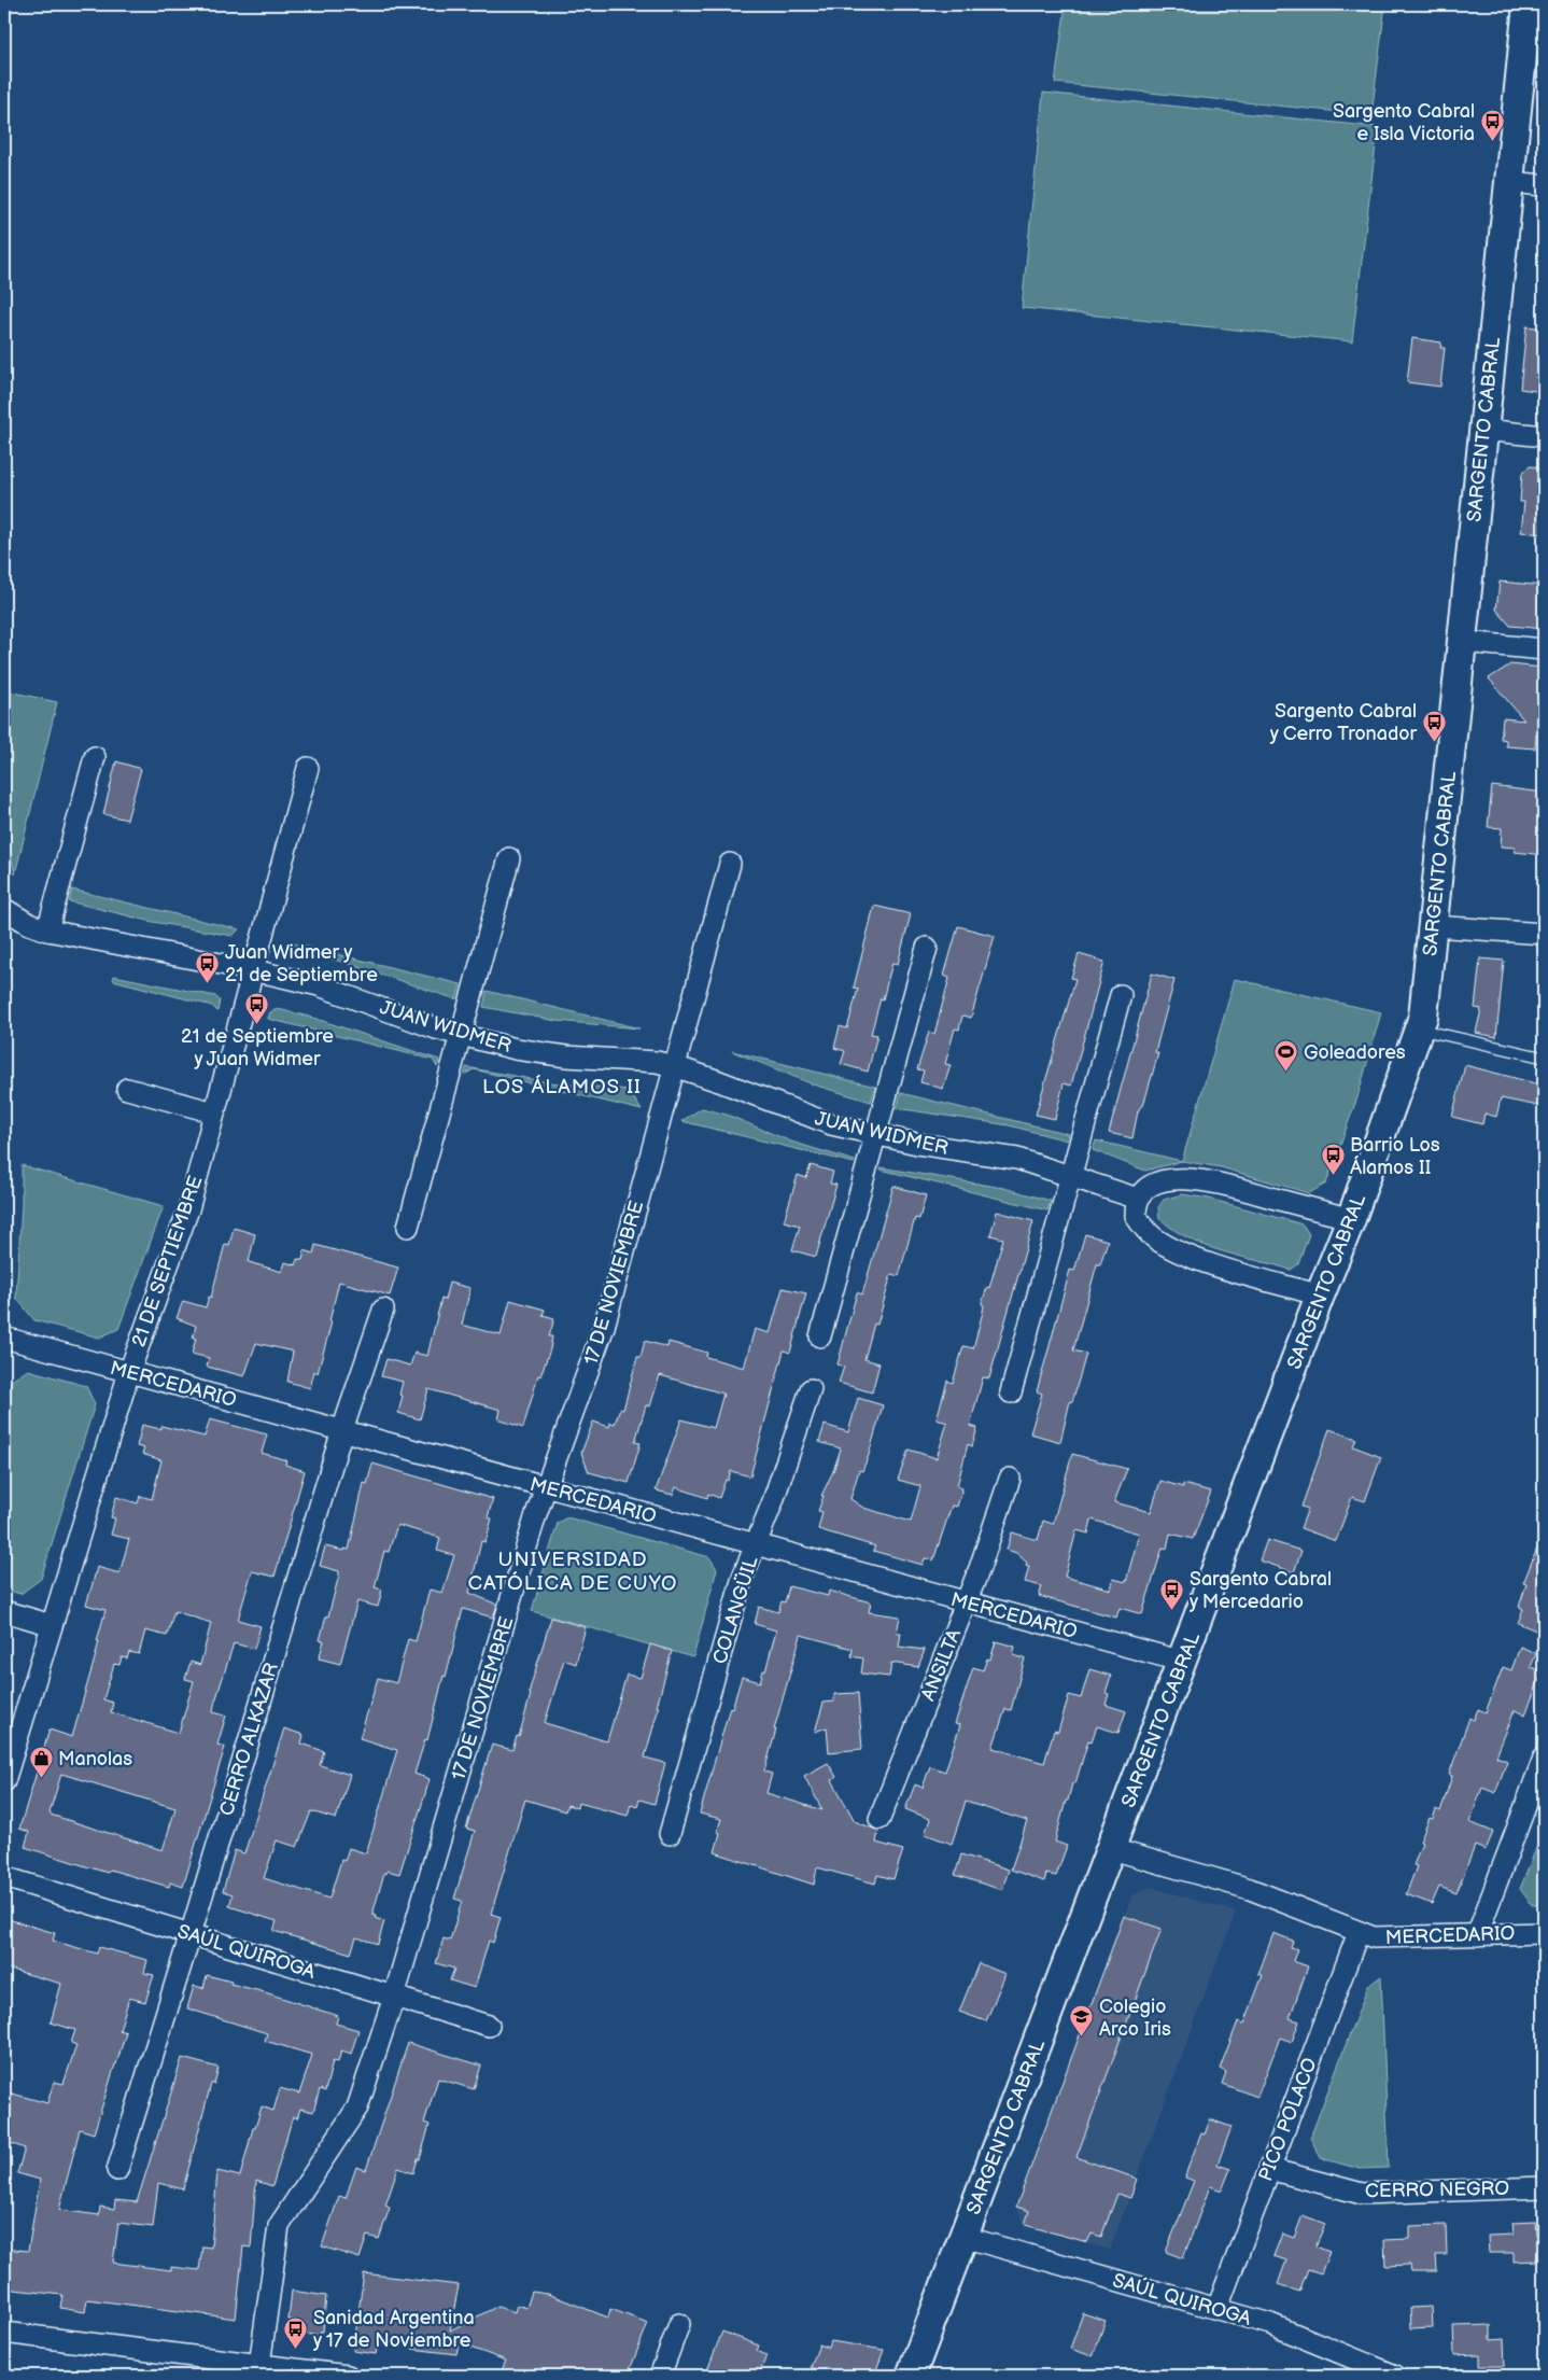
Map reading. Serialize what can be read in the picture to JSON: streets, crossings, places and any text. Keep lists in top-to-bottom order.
{
  "streets": {
    "main road": ["SARGENTO CABRAL"],
    "street": [
      "JUAN WIDMER",
      "21 DE SEPTIEMBRE",
      "17 DE NOVIEMBRE",
      "MERCEDARIO",
      "COLANGÜIL",
      "ANSILTA",
      "CERRO ALKAZAR",
      "SAÚL QUIROGA",
      "PICO POLACO",
      "CERRO NEGRO"
    ]
  },
  "crossings": [
    ["SARGENTO CABRAL", "JUAN WIDMER"],
    ["SARGENTO CABRAL", "MERCEDARIO"],
    ["SARGENTO CABRAL", "SAÚL QUIROGA"],
    ["JUAN WIDMER", "21 DE SEPTIEMBRE"],
    ["JUAN WIDMER", "17 DE NOVIEMBRE"],
    ["21 DE SEPTIEMBRE", "MERCEDARIO"],
    ["17 DE NOVIEMBRE", "MERCEDARIO"],
    ["17 DE NOVIEMBRE", "SAÚL QUIROGA"],
    ["MERCEDARIO", "COLANGÜIL"],
    ["MERCEDARIO", "ANSILTA"],
    ["MERCEDARIO", "CERRO ALKAZAR"],
    ["MERCEDARIO", "PICO POLACO"],
    ["CERRO ALKAZAR", "SAÚL QUIROGA"],
    ["SAÚL QUIROGA", "PICO POLACO"],
    ["PICO POLACO", "CERRO NEGRO"]
  ],
  "districts": ["LOS ÁLAMOS II", "UNIVERSIDAD CATÓLICA DE CUYO"],
  "places": {
    "bus stop": [
      "Sargento Cabral e Isla Victoria",
      "Sargento Cabral y Cerro Tronador",
      "Juan Widmer y 21 de Septiembre",
      "21 de Septiembre y Juan Widmer",
      "Barrio Los Álamos II",
      "Sargento Cabral y Mercedario",
      "Sanidad Argentina y 17 de Noviembre"
    ],
    "sports": ["Goleadores"],
    "shop": ["Manolas"],
    "school or university": ["Colegio Arco Iris"]
  }
}
